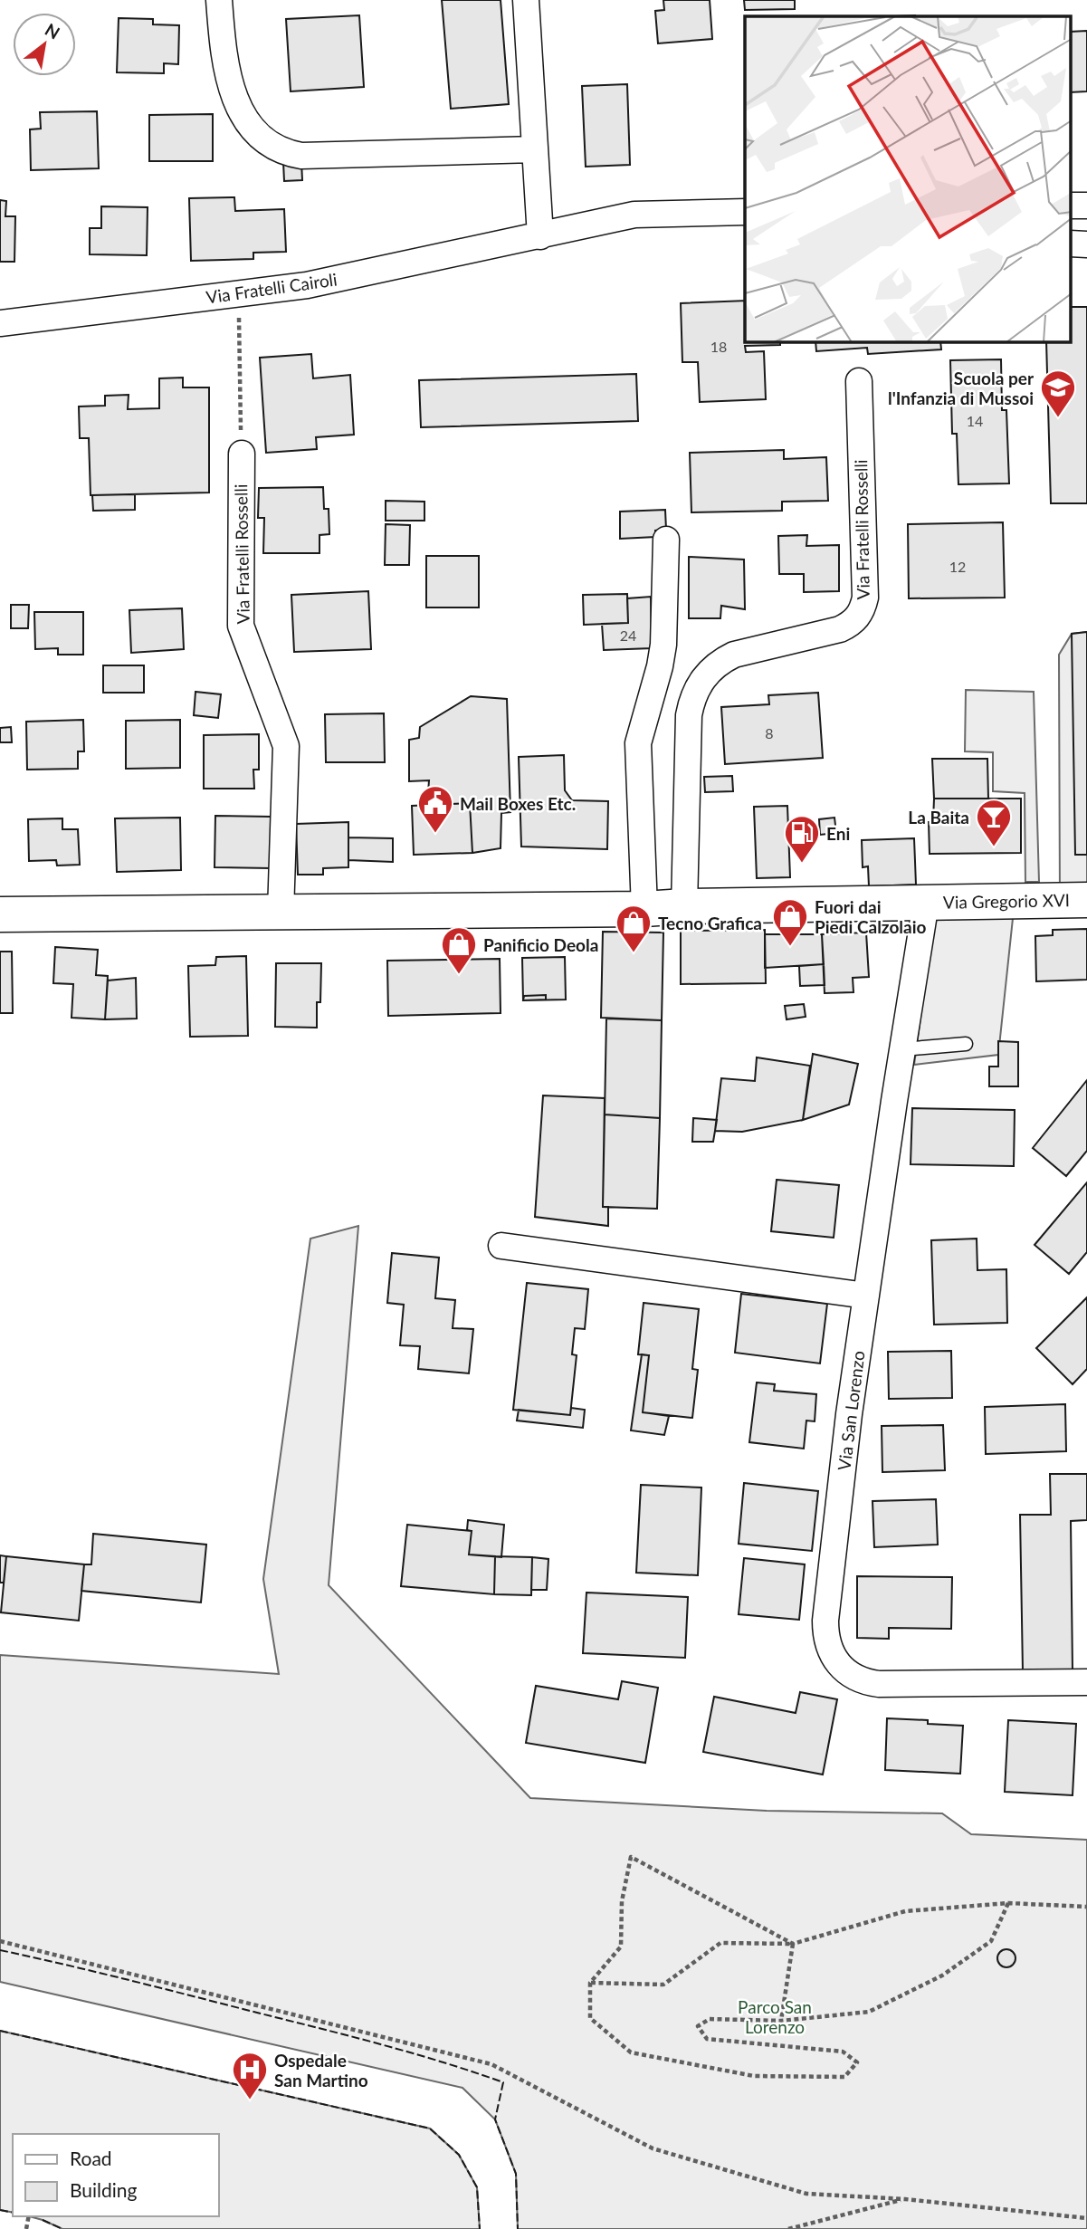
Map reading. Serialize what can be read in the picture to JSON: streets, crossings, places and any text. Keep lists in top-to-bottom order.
{
  "streets": {
    "main road": ["Via Gregorio XVI"],
    "street": ["Via Fratelli Cairoli", "Via Fratelli Rosselli", "Via San Lorenzo"]
  },
  "crossings": [
    ["Via Gregorio XVI", "Via San Lorenzo"]
  ],
  "parks": ["Parco San Lorenzo"],
  "places": {
    "school or university": ["Scuola per l'Infanzia di Mussoi"],
    "public building": ["Mail Boxes Etc."],
    "bar": ["La Baita"],
    "fuel station": ["Eni"],
    "shop": ["Fuori dai Piedi Calzolaio", "Tecno Grafica", "Panificio Deola"],
    "hospital": ["Ospedale San Martino"]
  },
  "house_numbers": [
    "18",
    "14",
    "12",
    "24",
    "8"
  ],
  "legend": ["Road", "Building"],
  "north": "top right"
}
